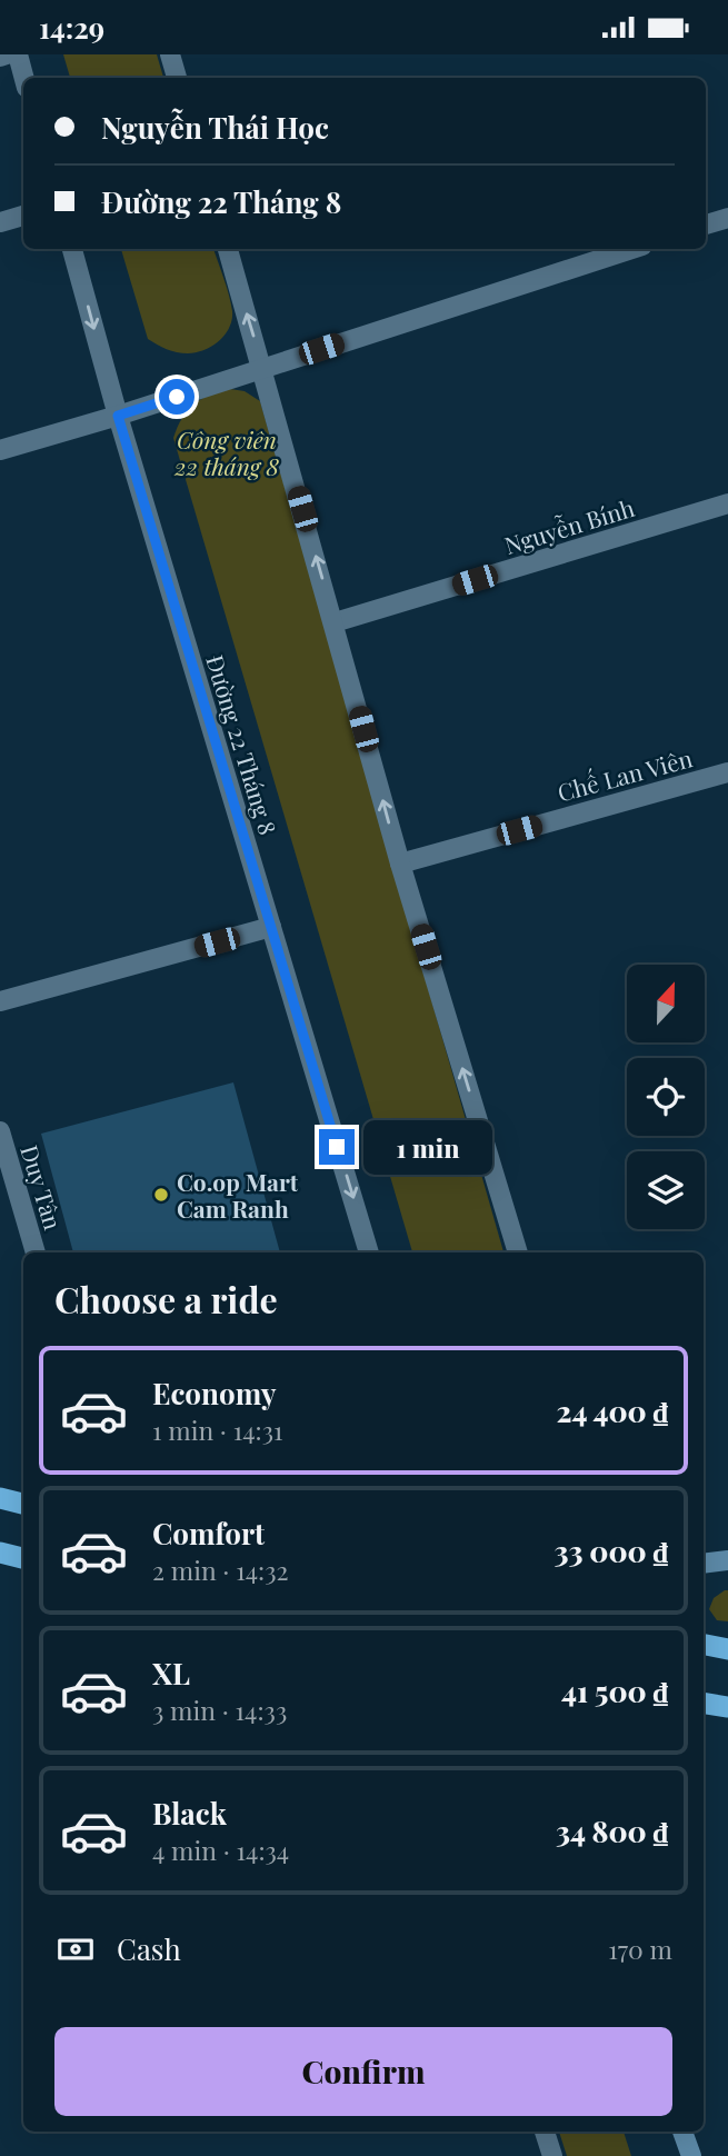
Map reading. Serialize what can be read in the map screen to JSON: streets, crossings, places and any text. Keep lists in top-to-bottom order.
{
  "streets": {
    "street": [
      "Nguyễn Bính",
      "Đường 22 Tháng 8",
      "Chế Lan Viên",
      "Duy Tân"
    ]
  },
  "parks": ["Công viên 22 tháng 8"],
  "places": ["Co.op Mart Cam Ranh"],
  "north": "top",
  "page": {
    "status": "14:29",
    "banner": ["Nguyễn Thái Học", "Đường 22 Tháng 8"],
    "bubble": "1 min",
    "heading": "Choose a ride",
    "list": [
      {
        "name": "Economy",
        "note": "1 min · 14:31",
        "value": "24 400 ₫"
      },
      {
        "name": "Comfort",
        "note": "2 min · 14:32",
        "value": "33 000 ₫"
      },
      {
        "name": "XL",
        "note": "3 min · 14:33",
        "value": "41 500 ₫"
      },
      {
        "name": "Black",
        "note": "4 min · 14:34",
        "value": "34 800 ₫"
      }
    ],
    "pay": ["Cash", "170 m"],
    "buttons": "Confirm"
  }
}
